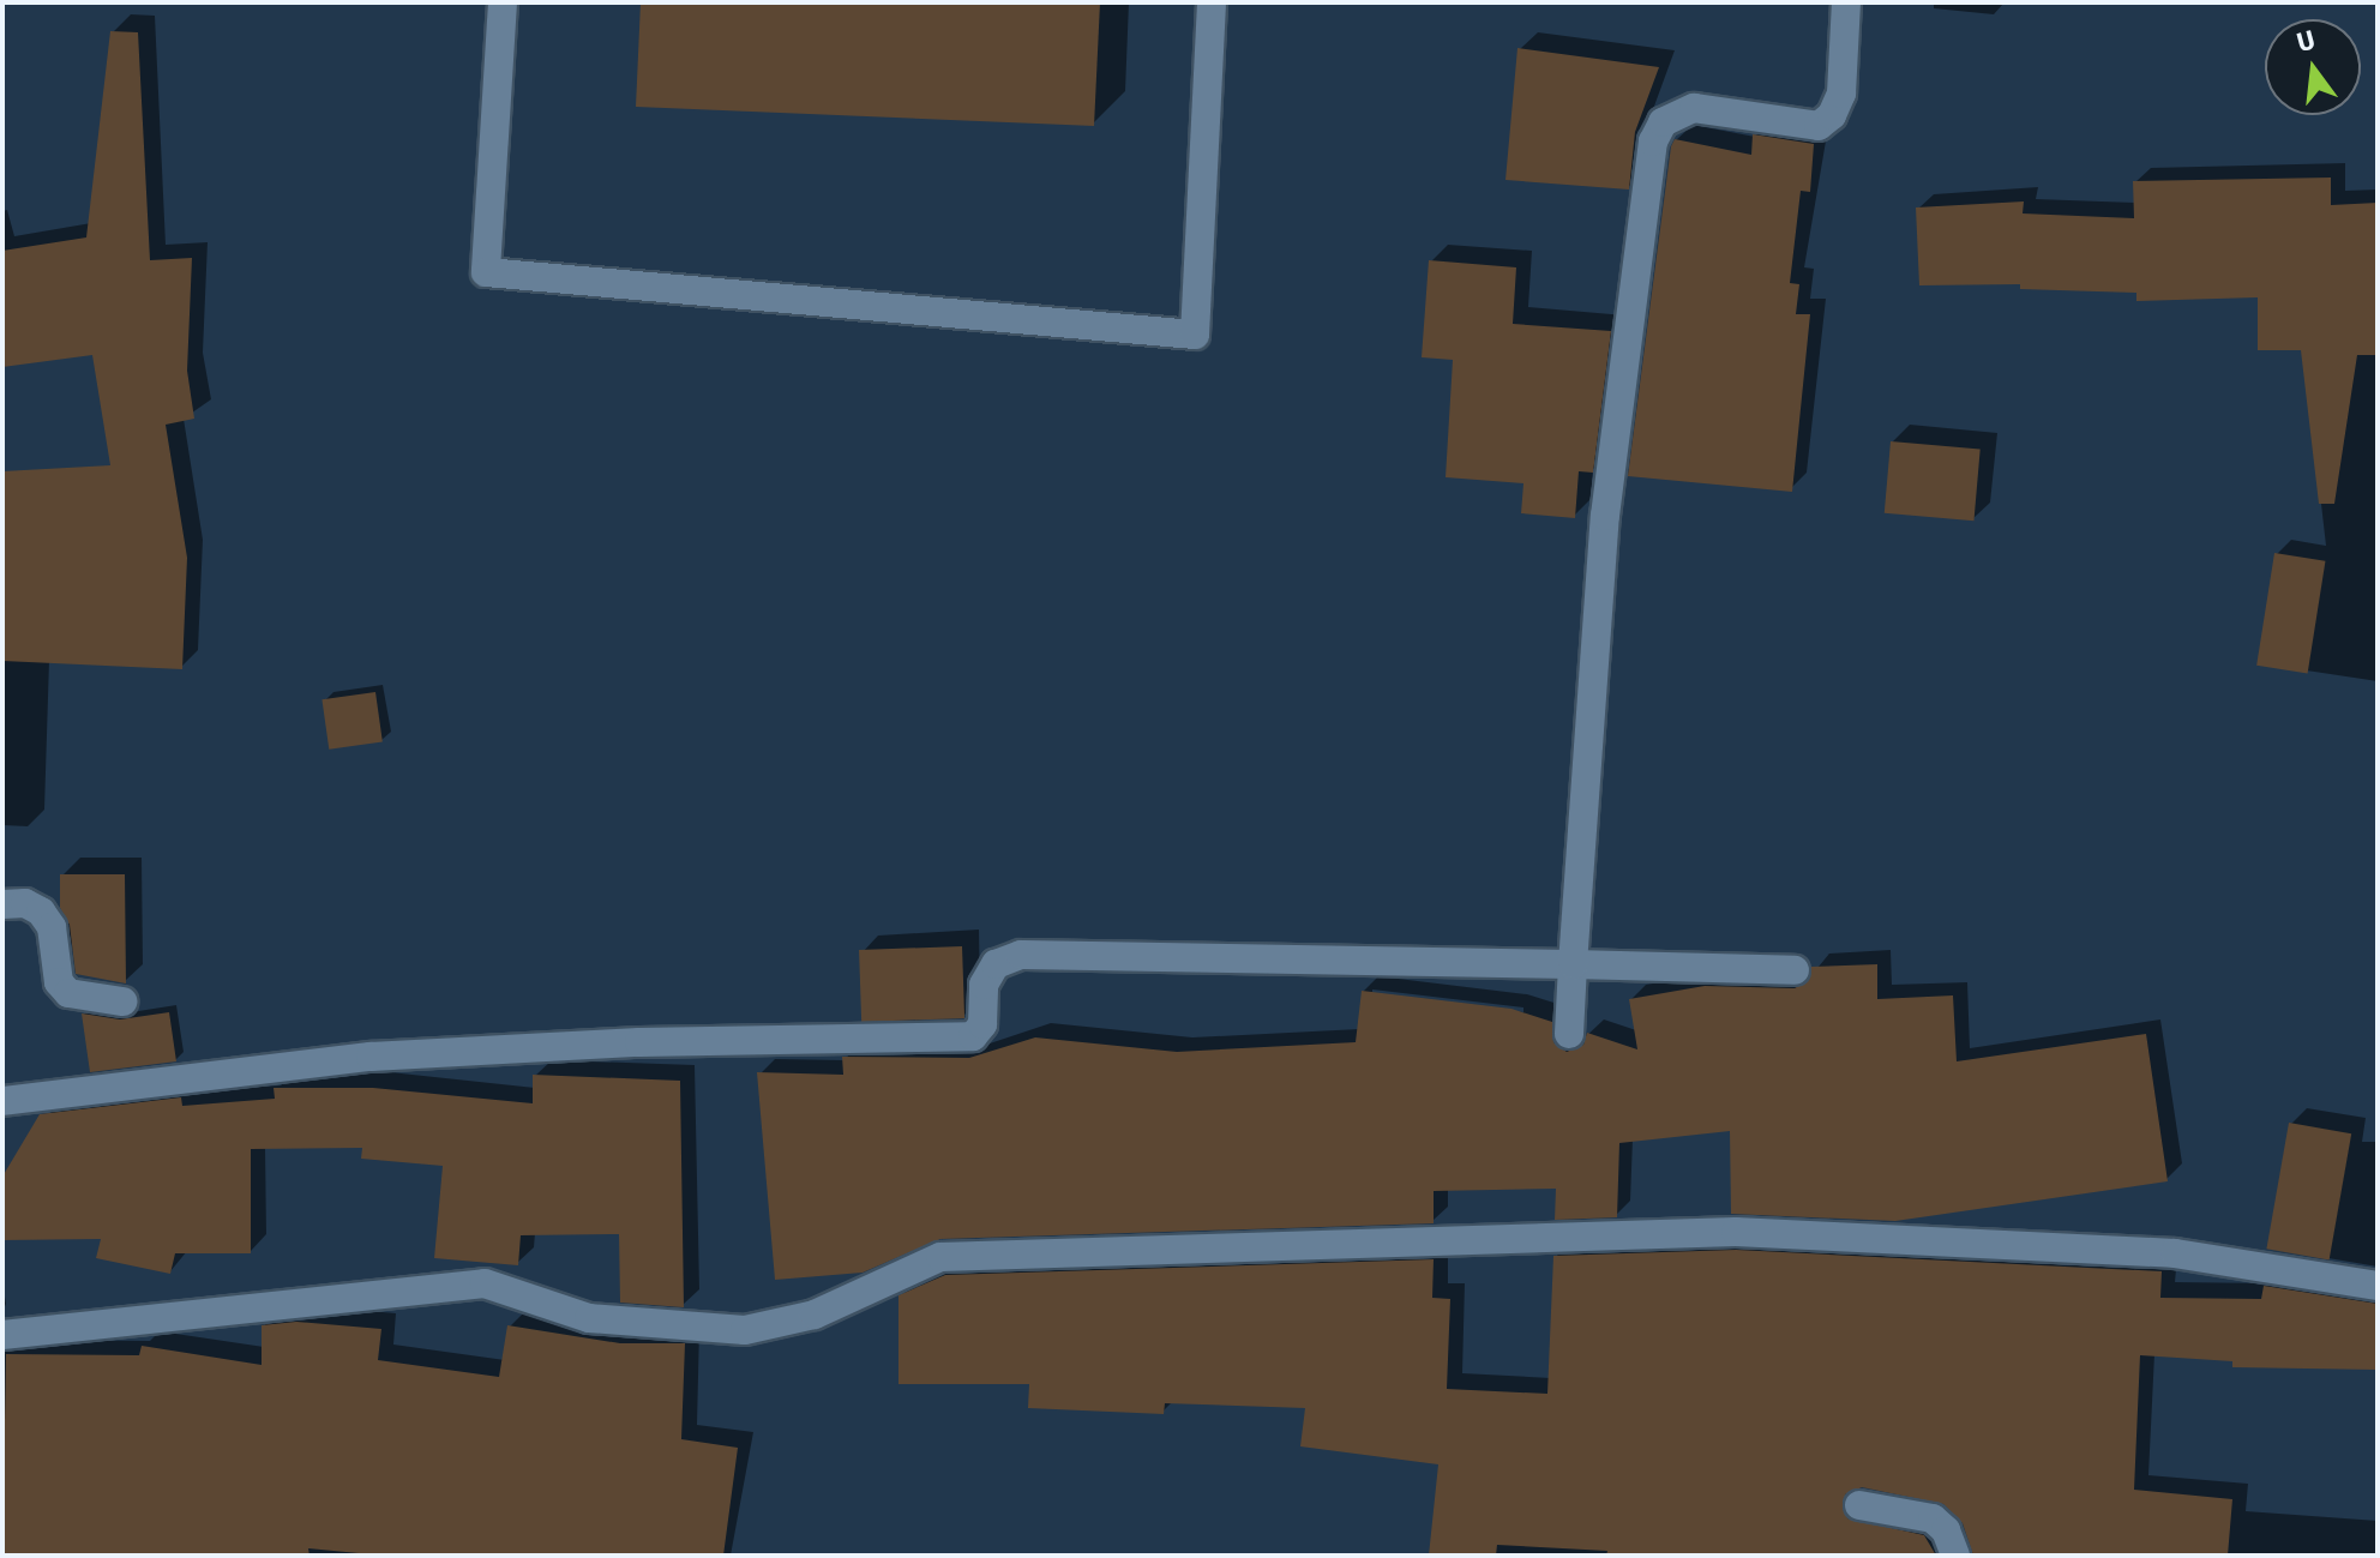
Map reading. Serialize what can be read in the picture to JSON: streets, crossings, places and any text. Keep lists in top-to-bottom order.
{
  "north": "top"
}
